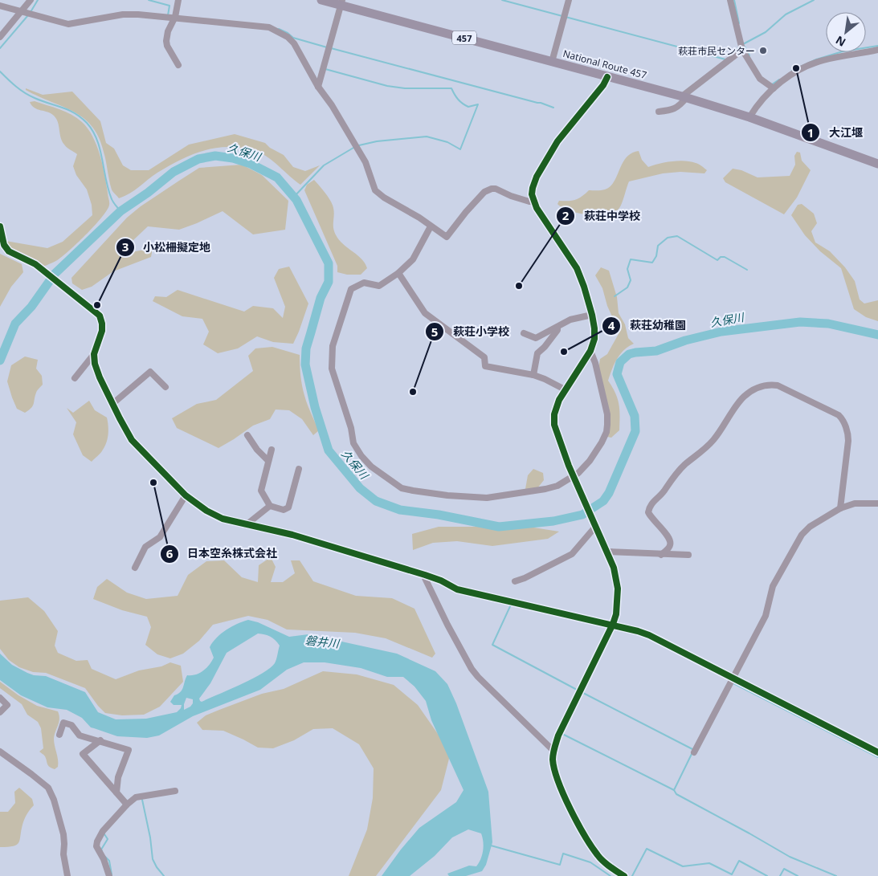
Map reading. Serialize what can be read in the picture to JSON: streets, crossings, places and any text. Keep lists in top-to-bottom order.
{
  "streets": {
    "highway": ["457", "National Route 457"]
  },
  "water": ["久保川", "磐井川"],
  "places": [
    "萩荘市民センター",
    "大江堰",
    "萩荘中学校",
    "小松柵擬定地",
    "萩荘幼稚園",
    "萩荘小学校",
    "日本空糸株式会社"
  ],
  "north": "bottom left"
}
